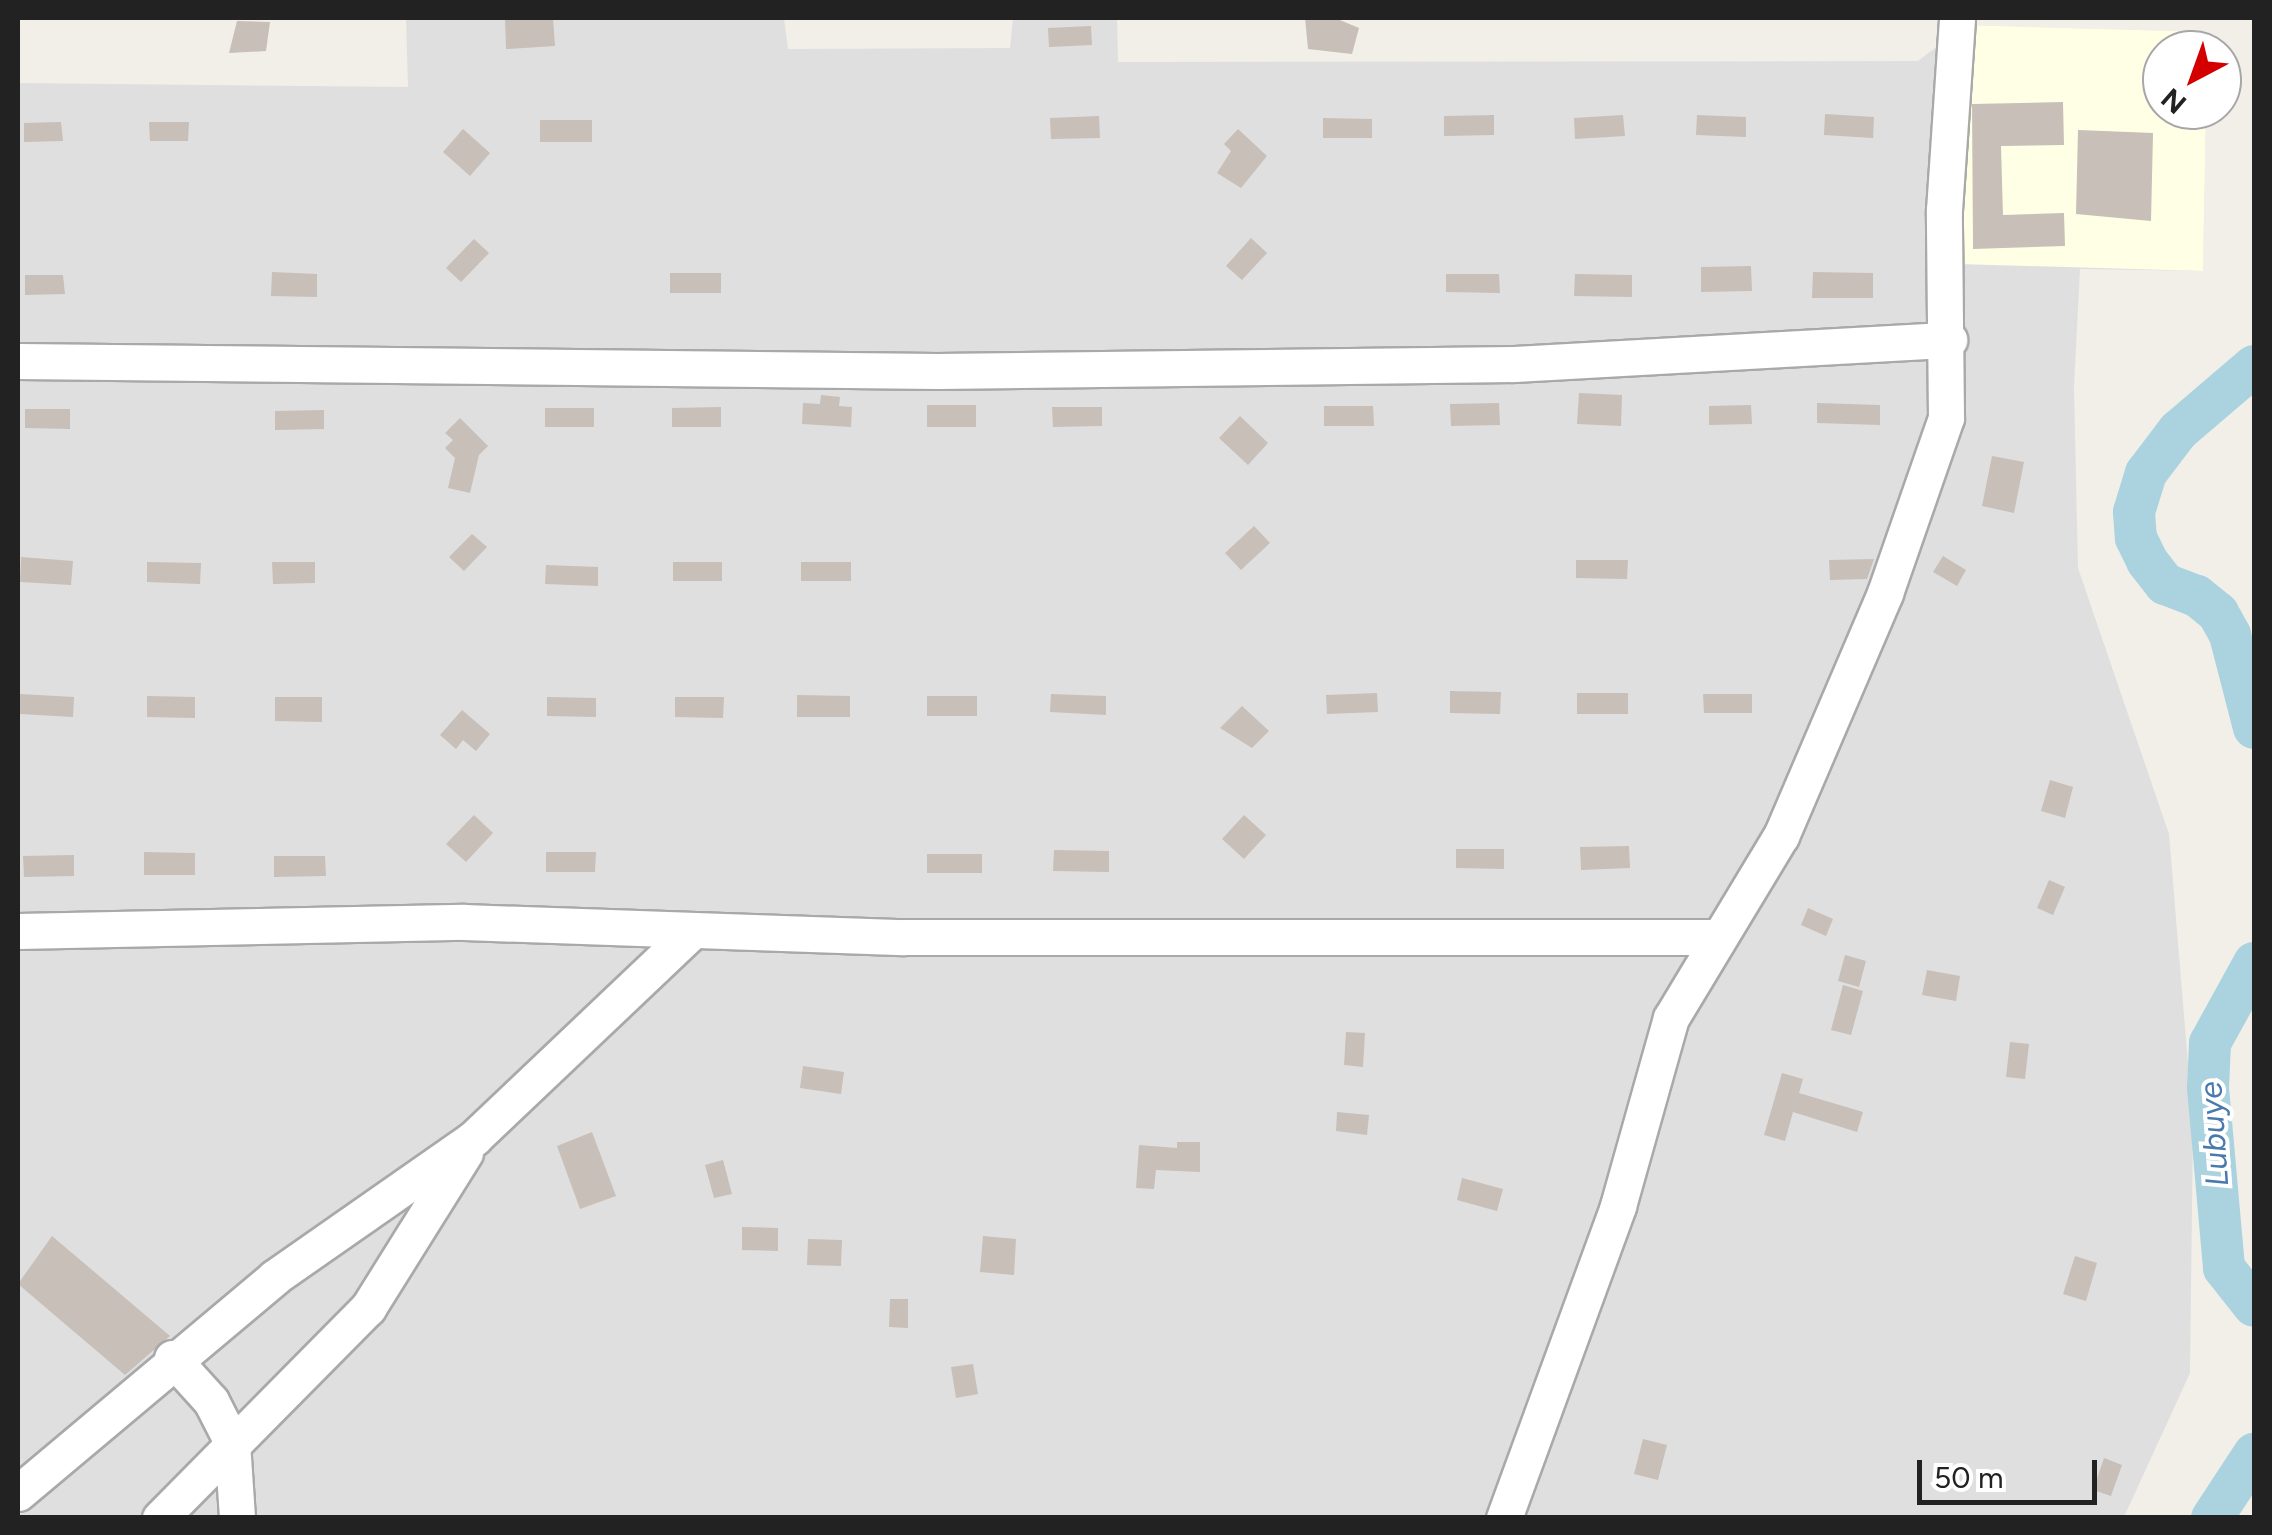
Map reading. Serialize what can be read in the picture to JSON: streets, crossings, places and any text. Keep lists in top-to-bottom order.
{
  "water": ["Lubuye"],
  "scale_bar": "50 m",
  "north": "bottom left"
}
